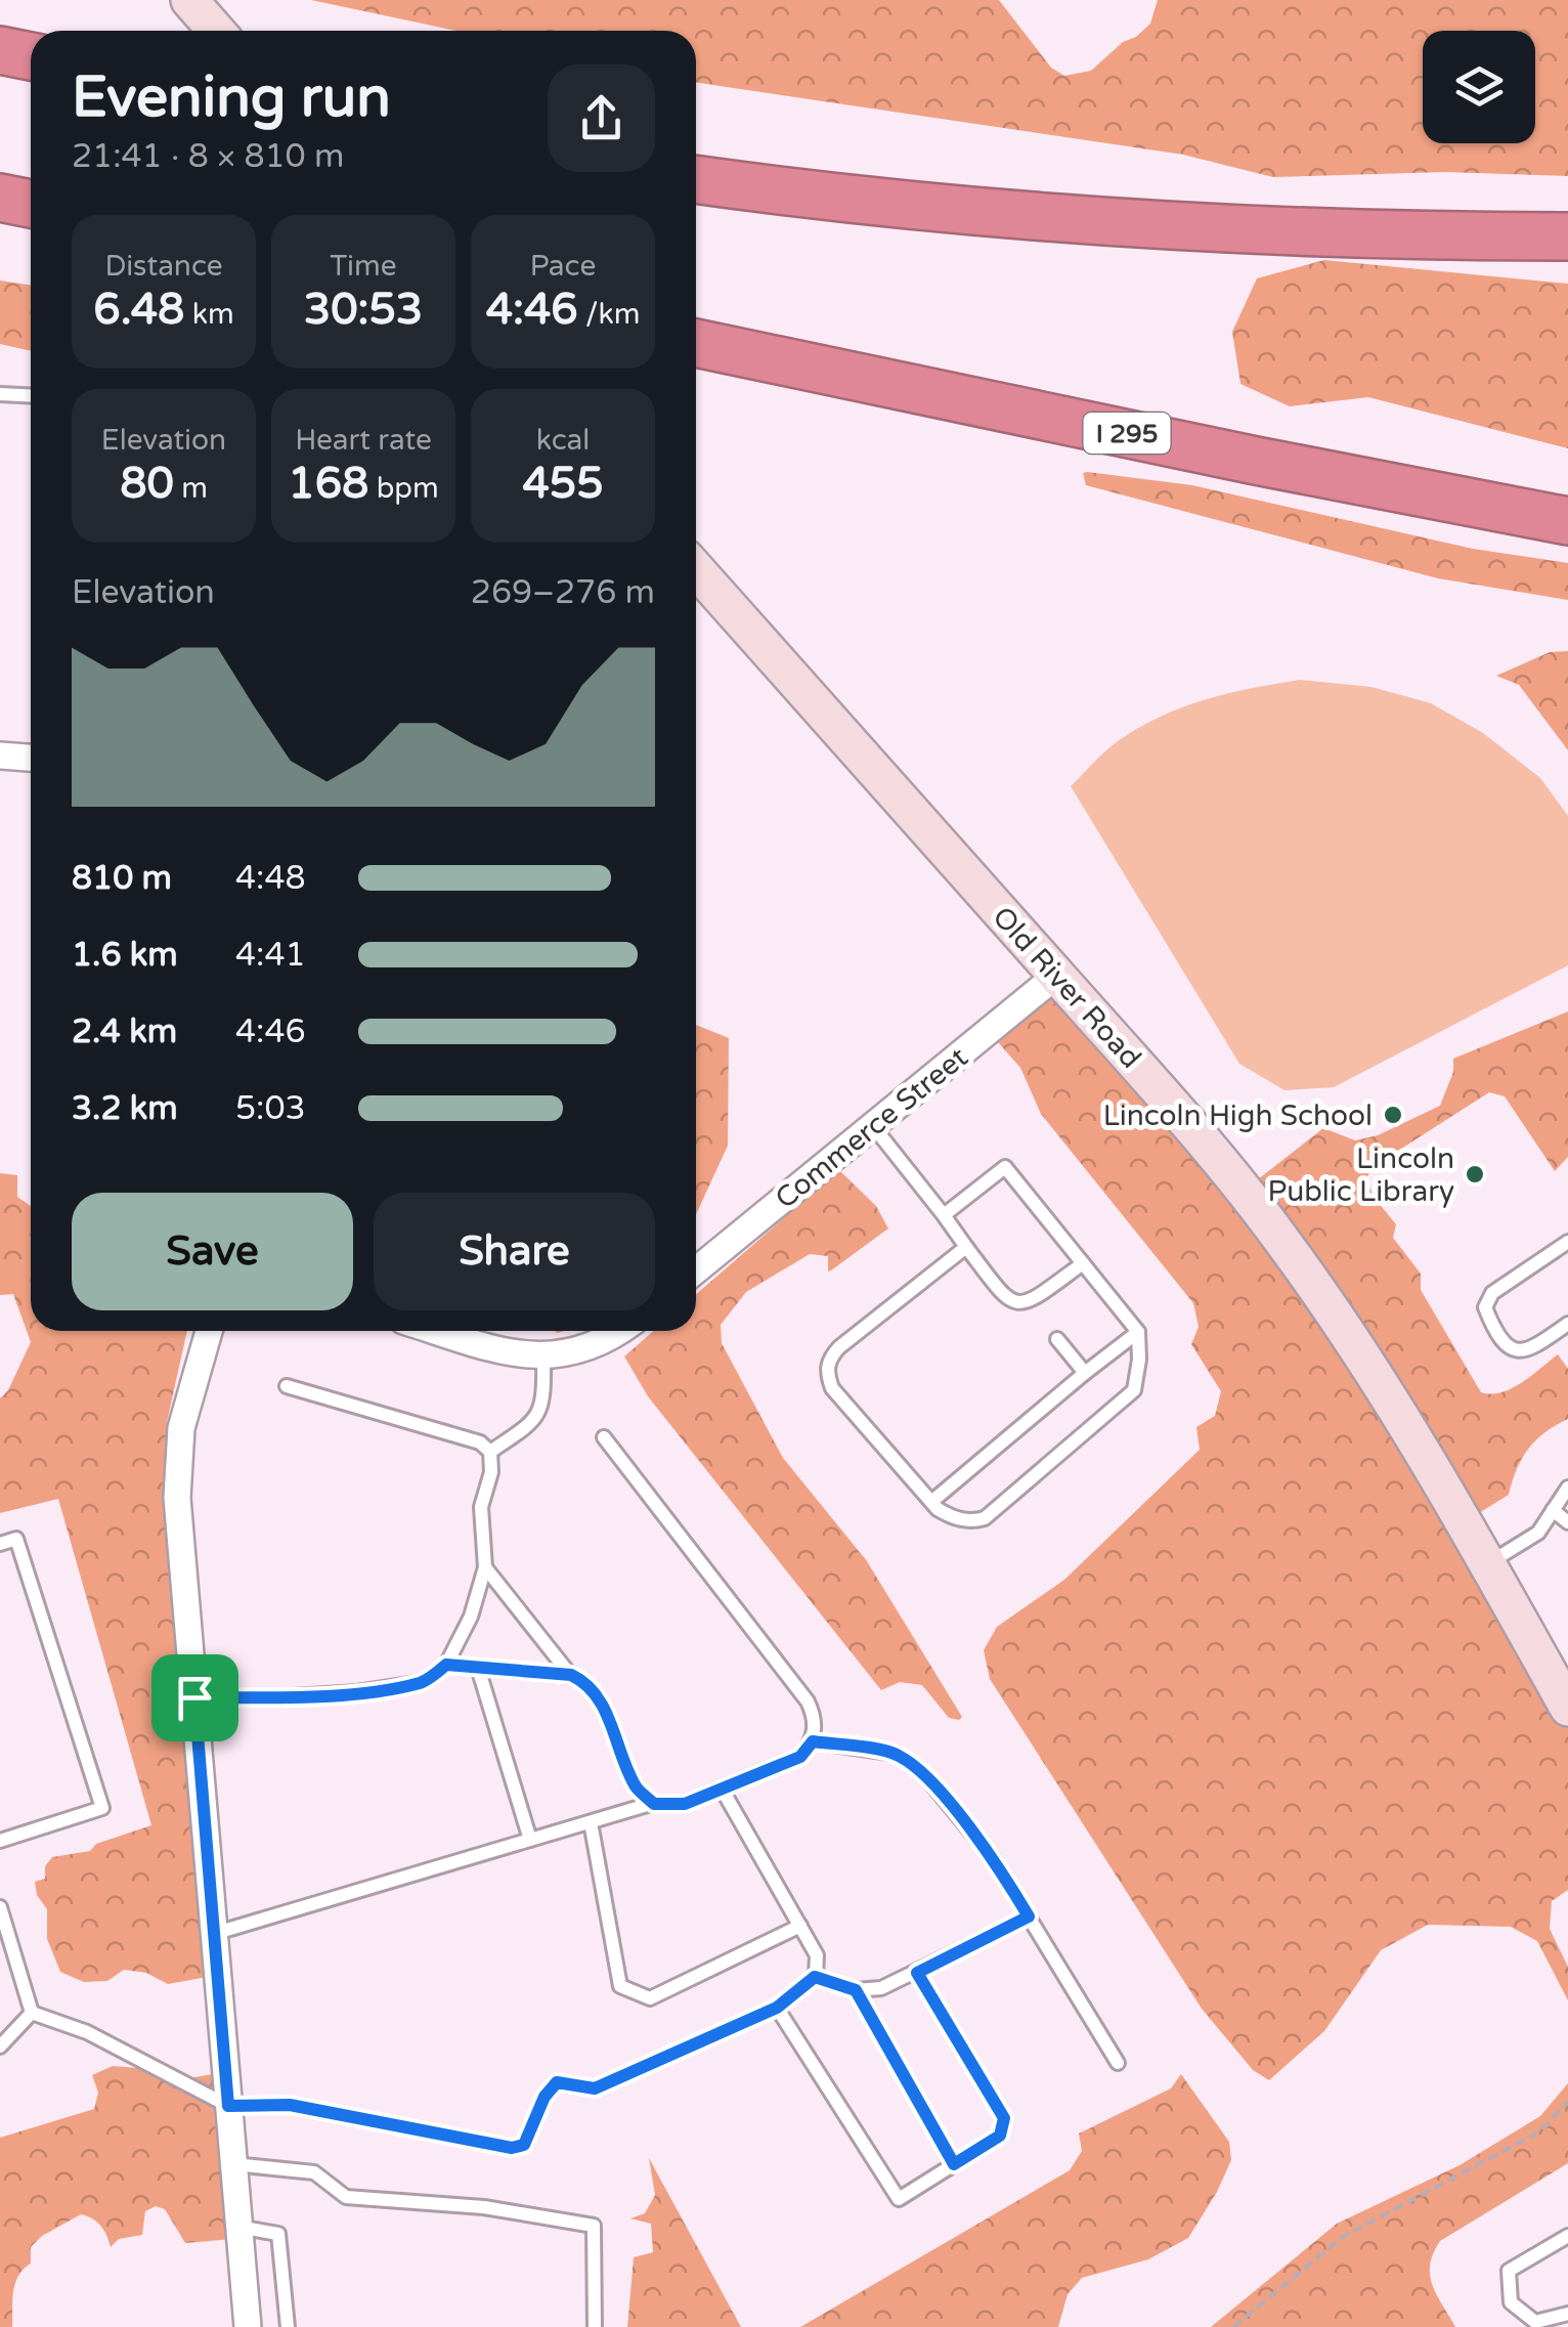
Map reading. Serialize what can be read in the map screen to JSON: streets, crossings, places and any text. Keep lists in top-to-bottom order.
{
  "streets": {
    "highway": ["I 295"],
    "main road": ["Old River Road"],
    "street": ["Commerce Street"]
  },
  "crossings": [
    ["Old River Road", "Commerce Street"]
  ],
  "places": ["Lincoln High School", "Lincoln Public Library"],
  "page": {
    "heading": ["Evening run", "21:41 · 8 × 810 m"],
    "stats": [
      ["Distance", "6.48 km"],
      ["Time", "30:53"],
      ["Pace", "4:46 /km"],
      ["Elevation", "80 m"],
      ["Heart rate", "168 bpm"],
      ["kcal", "455"]
    ],
    "chart": ["Elevation", "269–276 m"],
    "list": [
      {
        "name": "810 m",
        "note": "4:48"
      },
      {
        "name": "1.6 km",
        "note": "4:41"
      },
      {
        "name": "2.4 km",
        "note": "4:46"
      },
      {
        "name": "3.2 km",
        "note": "5:03"
      }
    ],
    "buttons": ["Save", "Share"]
  }
}
